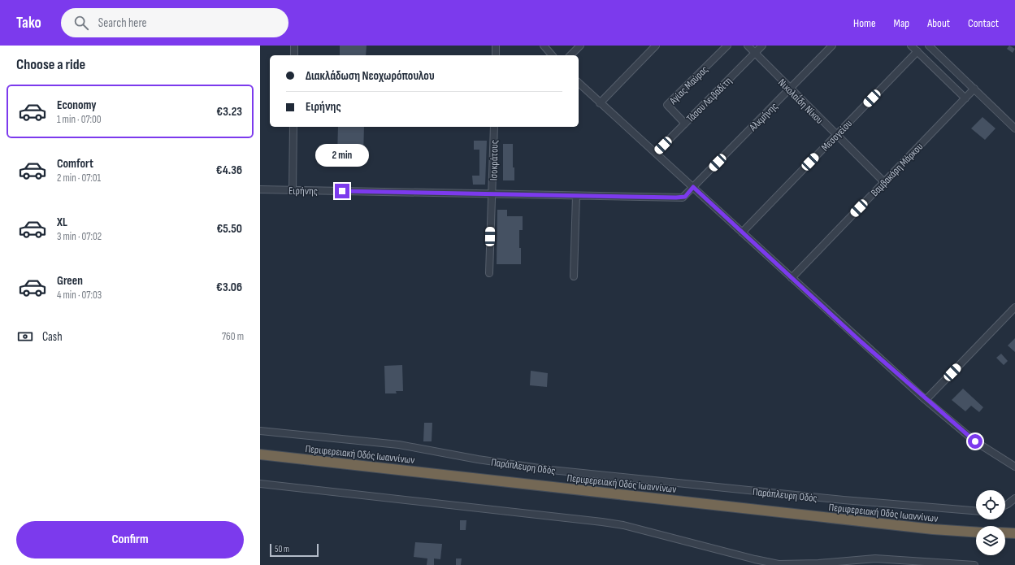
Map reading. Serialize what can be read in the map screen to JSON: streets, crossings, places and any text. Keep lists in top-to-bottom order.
{
  "streets": {
    "highway": ["Περιφερειακή Οδός Ιωαννίνων"],
    "street": [
      "Αγίας Μαύρας",
      "Τάσου Λειβαδίτη",
      "Νικολαΐδη Νίκου",
      "Αλκμήνης",
      "Μεσογείου",
      "Ισοκράτους",
      "Βαμβακάρη Μάρκου",
      "Ειρήνης",
      "Παράπλευρη Οδός"
    ]
  },
  "crossings": [
    ["Αγίας Μαύρας", "Τάσου Λειβαδίτη"],
    ["Τάσου Λειβαδίτη", "Νικολαΐδη Νίκου"],
    ["Νικολαΐδη Νίκου", "Αλκμήνης"],
    ["Νικολαΐδη Νίκου", "Μεσογείου"],
    ["Νικολαΐδη Νίκου", "Βαμβακάρη Μάρκου"],
    ["Αλκμήνης", "Ειρήνης"],
    ["Ισοκράτους", "Ειρήνης"]
  ],
  "scale_bar": "50 m",
  "page": {
    "header": "Tako",
    "search": "Search here",
    "nav": [
      "Home",
      "Map",
      "About",
      "Contact"
    ],
    "heading": "Choose a ride",
    "banner": ["Διακλάδωση Νεοχωρόπουλου", "Ειρήνης"],
    "list": [
      {
        "name": "Economy",
        "note": "1 min · 07:00",
        "value": "€3.23"
      },
      {
        "name": "Comfort",
        "note": "2 min · 07:01",
        "value": "€4.36"
      },
      {
        "name": "XL",
        "note": "3 min · 07:02",
        "value": "€5.50"
      },
      {
        "name": "Green",
        "note": "4 min · 07:03",
        "value": "€3.06"
      }
    ],
    "bubble": "2 min",
    "pay": ["Cash", "760 m"],
    "buttons": "Confirm",
    "scale": "50 m"
  }
}
